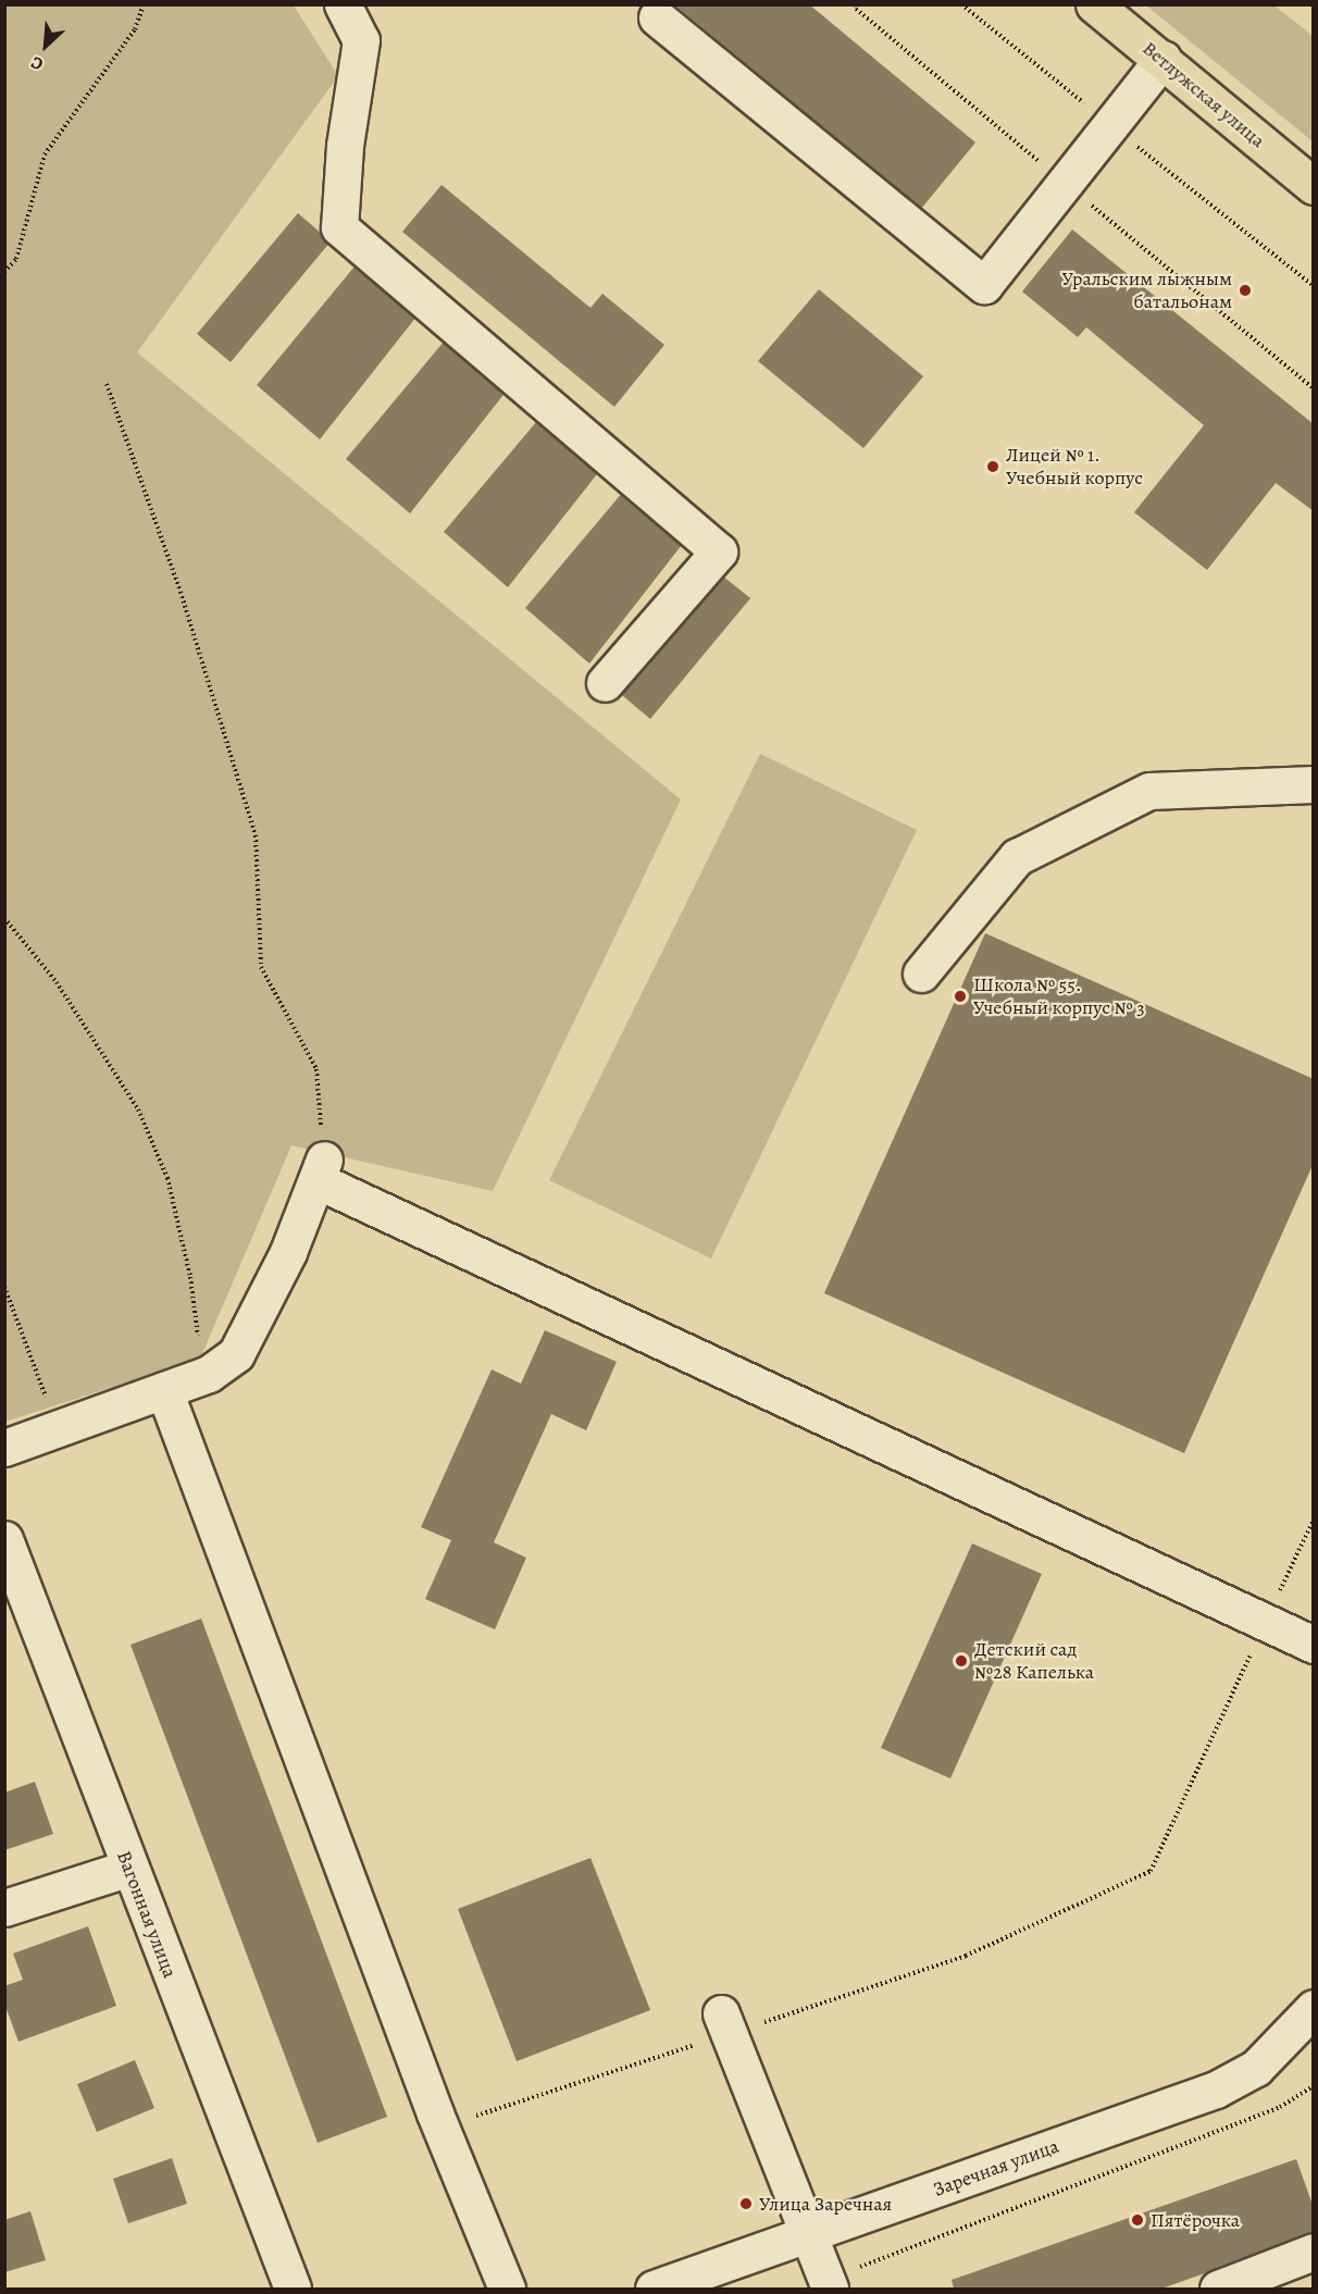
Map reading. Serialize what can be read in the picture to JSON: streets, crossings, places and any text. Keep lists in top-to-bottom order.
{
  "streets": {
    "main road": ["Ветлужская улица"],
    "street": ["Вагонная улица", "Заречная улица"]
  },
  "places": [
    "Уральским лыжным батальонам",
    "Лицей № 1. Учебный корпус",
    "Школа № 55. Учебный корпус № 3",
    "Детский сад №28 Капелька",
    "Улица Заречная",
    "Пятёрочка"
  ],
  "north": "bottom left"
}
